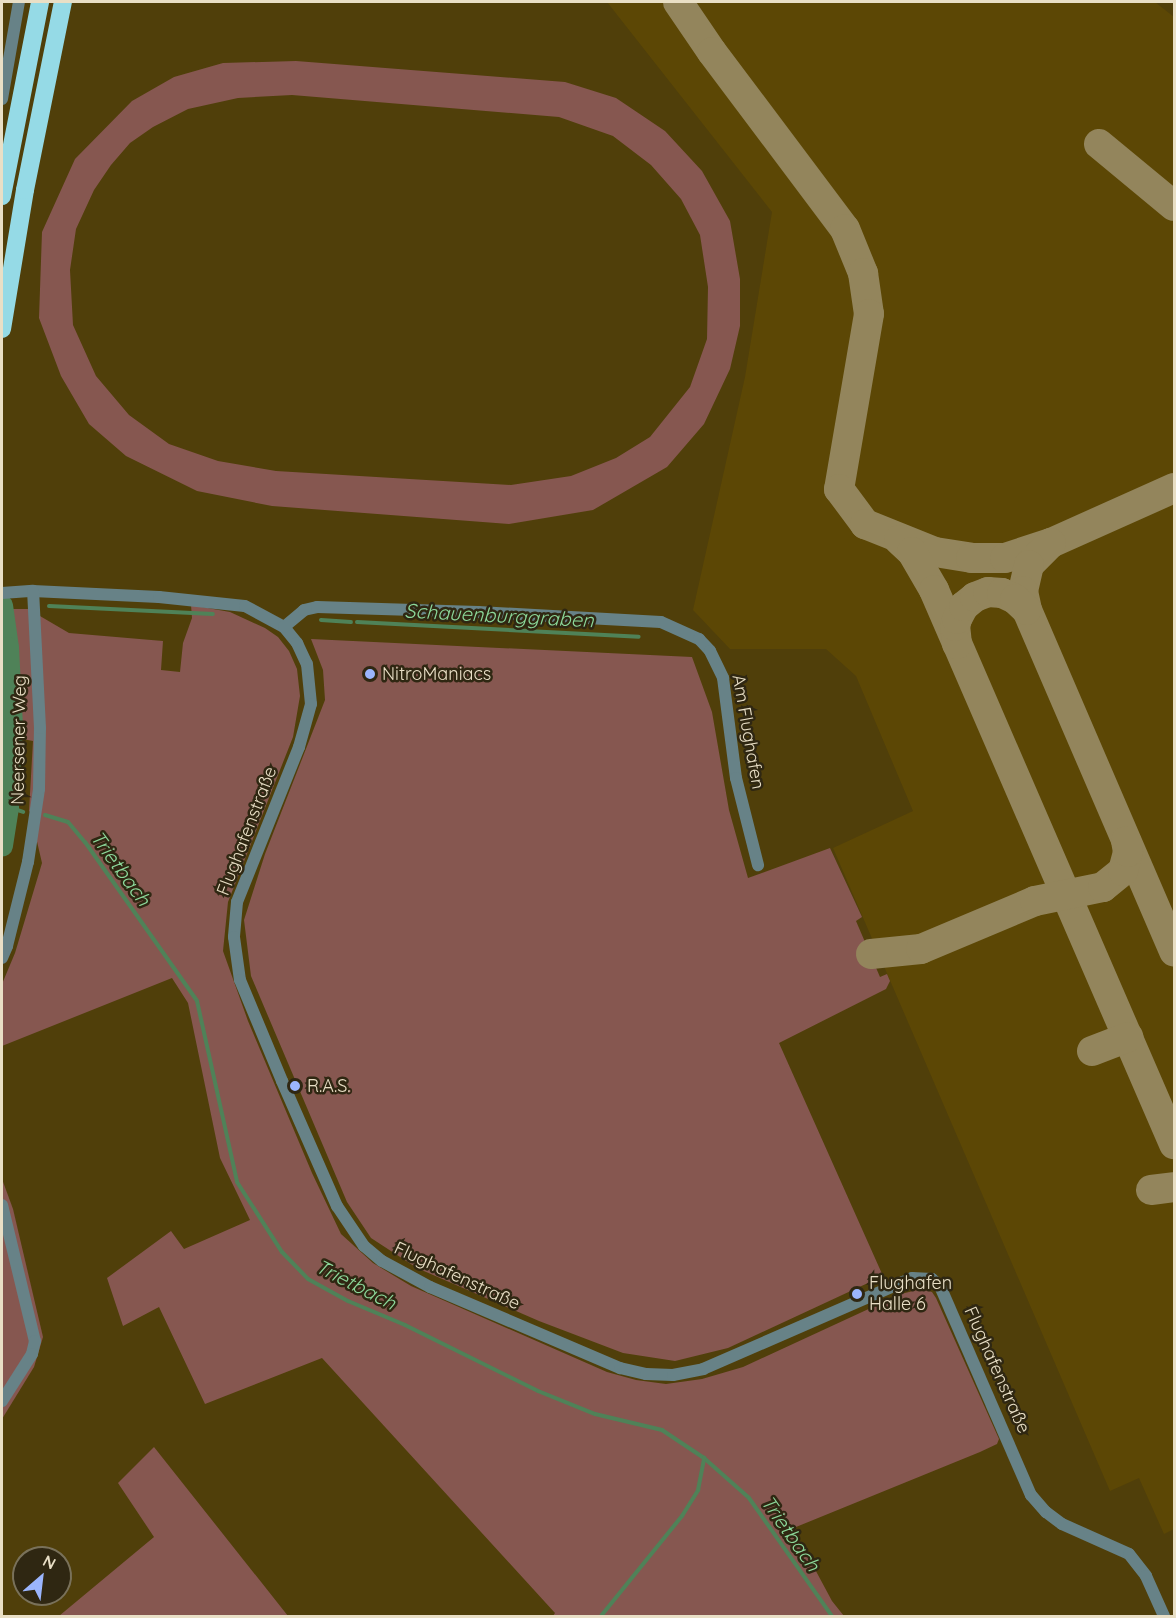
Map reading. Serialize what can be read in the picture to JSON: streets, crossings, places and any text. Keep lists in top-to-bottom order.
{
  "streets": {
    "street": ["Am Flughafen", "Neersener Weg", "Flughafenstraße"]
  },
  "crossings": [
    ["Am Flughafen", "Flughafenstraße"],
    ["Neersener Weg", "Flughafenstraße"]
  ],
  "water": ["Schauenburggraben", "Trietbach"],
  "places": ["NitroManiacs", "R.A.S.", "Flughafen Halle 6"],
  "north": "top right"
}
